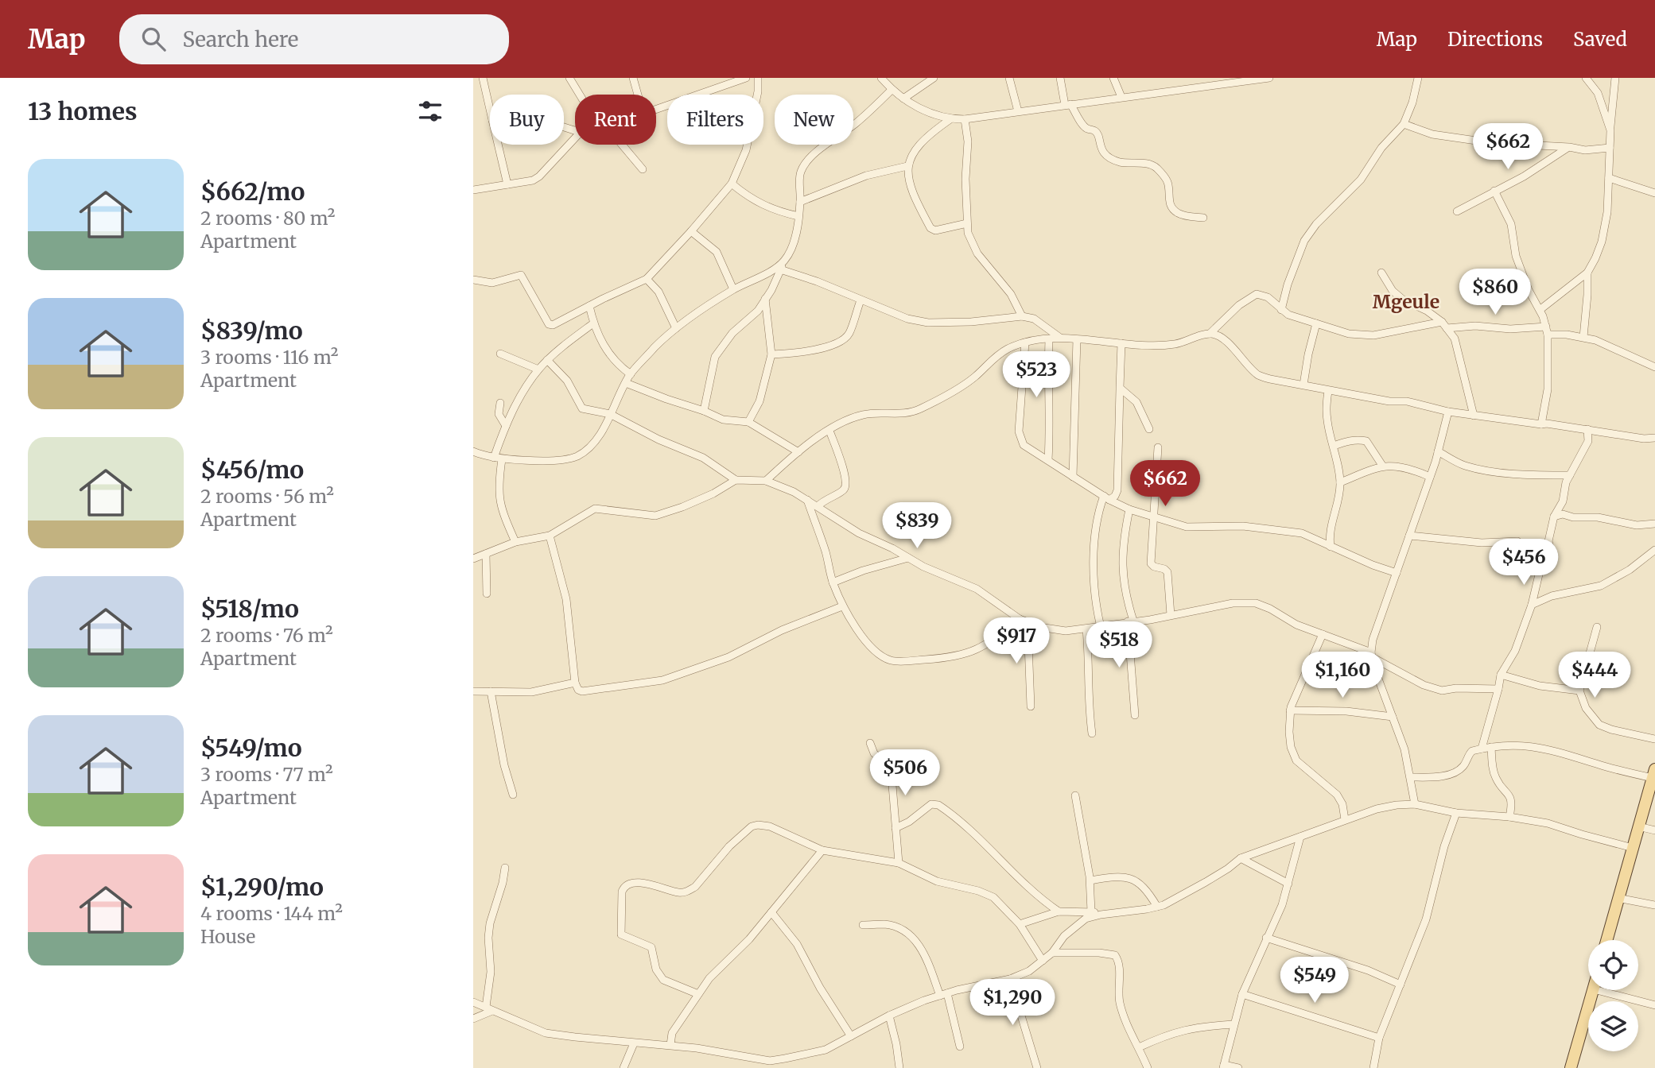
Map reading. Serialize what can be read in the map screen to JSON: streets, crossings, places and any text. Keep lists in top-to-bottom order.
{
  "districts": ["Mgeule"],
  "page": {
    "header": "Map",
    "search": "Search here",
    "nav": ["Map", "Directions", "Saved"],
    "heading": "13 homes",
    "chip": [
      "Buy",
      "Rent",
      "Filters",
      "New"
    ],
    "price": [
      "$662",
      "$860",
      "$523",
      "$662",
      "$839",
      "$456",
      "$917",
      "$518",
      "$1,160",
      "$444",
      "$506",
      "$549",
      "$1,290"
    ],
    "list": [
      {
        "name": "$662/mo",
        "note": "2 rooms · 80 m² · Apartment"
      },
      {
        "name": "$839/mo",
        "note": "3 rooms · 116 m² · Apartment"
      },
      {
        "name": "$456/mo",
        "note": "2 rooms · 56 m² · Apartment"
      },
      {
        "name": "$518/mo",
        "note": "2 rooms · 76 m² · Apartment"
      },
      {
        "name": "$549/mo",
        "note": "3 rooms · 77 m² · Apartment"
      },
      {
        "name": "$1,290/mo",
        "note": "4 rooms · 144 m² · House"
      }
    ]
  }
}
